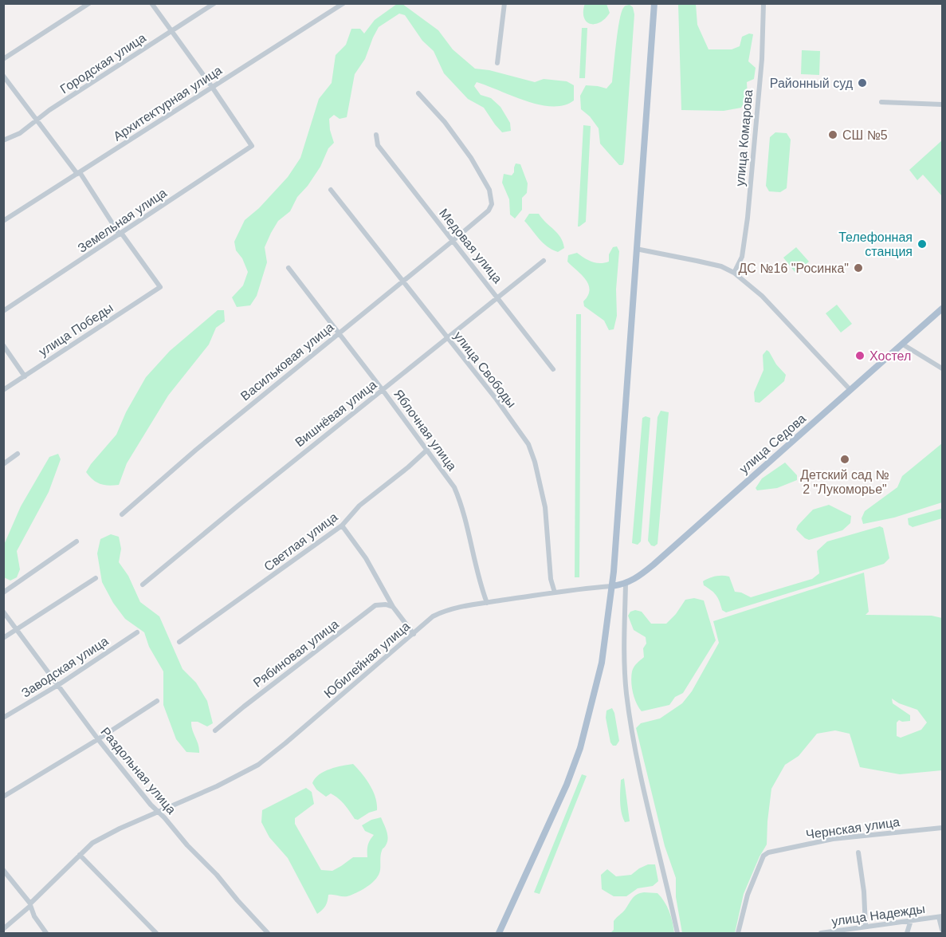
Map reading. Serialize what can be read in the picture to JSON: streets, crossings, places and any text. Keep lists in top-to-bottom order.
{
  "streets": {
    "main road": ["улица Седова"],
    "street": [
      "Городская улица",
      "Архитектурная улица",
      "улица Комарова",
      "Земельная улица",
      "Медовая улица",
      "улица Победы",
      "Васильковая улица",
      "улица Свободы",
      "Вишнёвая улица",
      "Яблочная улица",
      "Светлая улица",
      "Рябиновая улица",
      "Юбилейная улица",
      "Заводская улица",
      "Раздольная улица",
      "Чернская улица",
      "улица Надежды"
    ]
  },
  "crossings": [
    ["Архитектурная улица", "Земельная улица"],
    ["Земельная улица", "улица Победы"],
    ["Медовая улица", "Васильковая улица"],
    ["Медовая улица", "Вишнёвая улица"],
    ["Васильковая улица", "улица Свободы"],
    ["Васильковая улица", "Яблочная улица"],
    ["улица Свободы", "Вишнёвая улица"],
    ["улица Свободы", "Юбилейная улица"],
    ["Вишнёвая улица", "Яблочная улица"],
    ["Яблочная улица", "Светлая улица"],
    ["Яблочная улица", "Юбилейная улица"],
    ["улица Седова", "Юбилейная улица"],
    ["Юбилейная улица", "Раздольная улица"],
    ["Заводская улица", "Раздольная улица"]
  ],
  "places": [
    "Районный суд",
    "СШ №5",
    "Телефонная станция",
    "ДС №16 \"Росинка\"",
    "Хостел",
    "Детский сад № 2 \"Лукоморье\""
  ]
}
